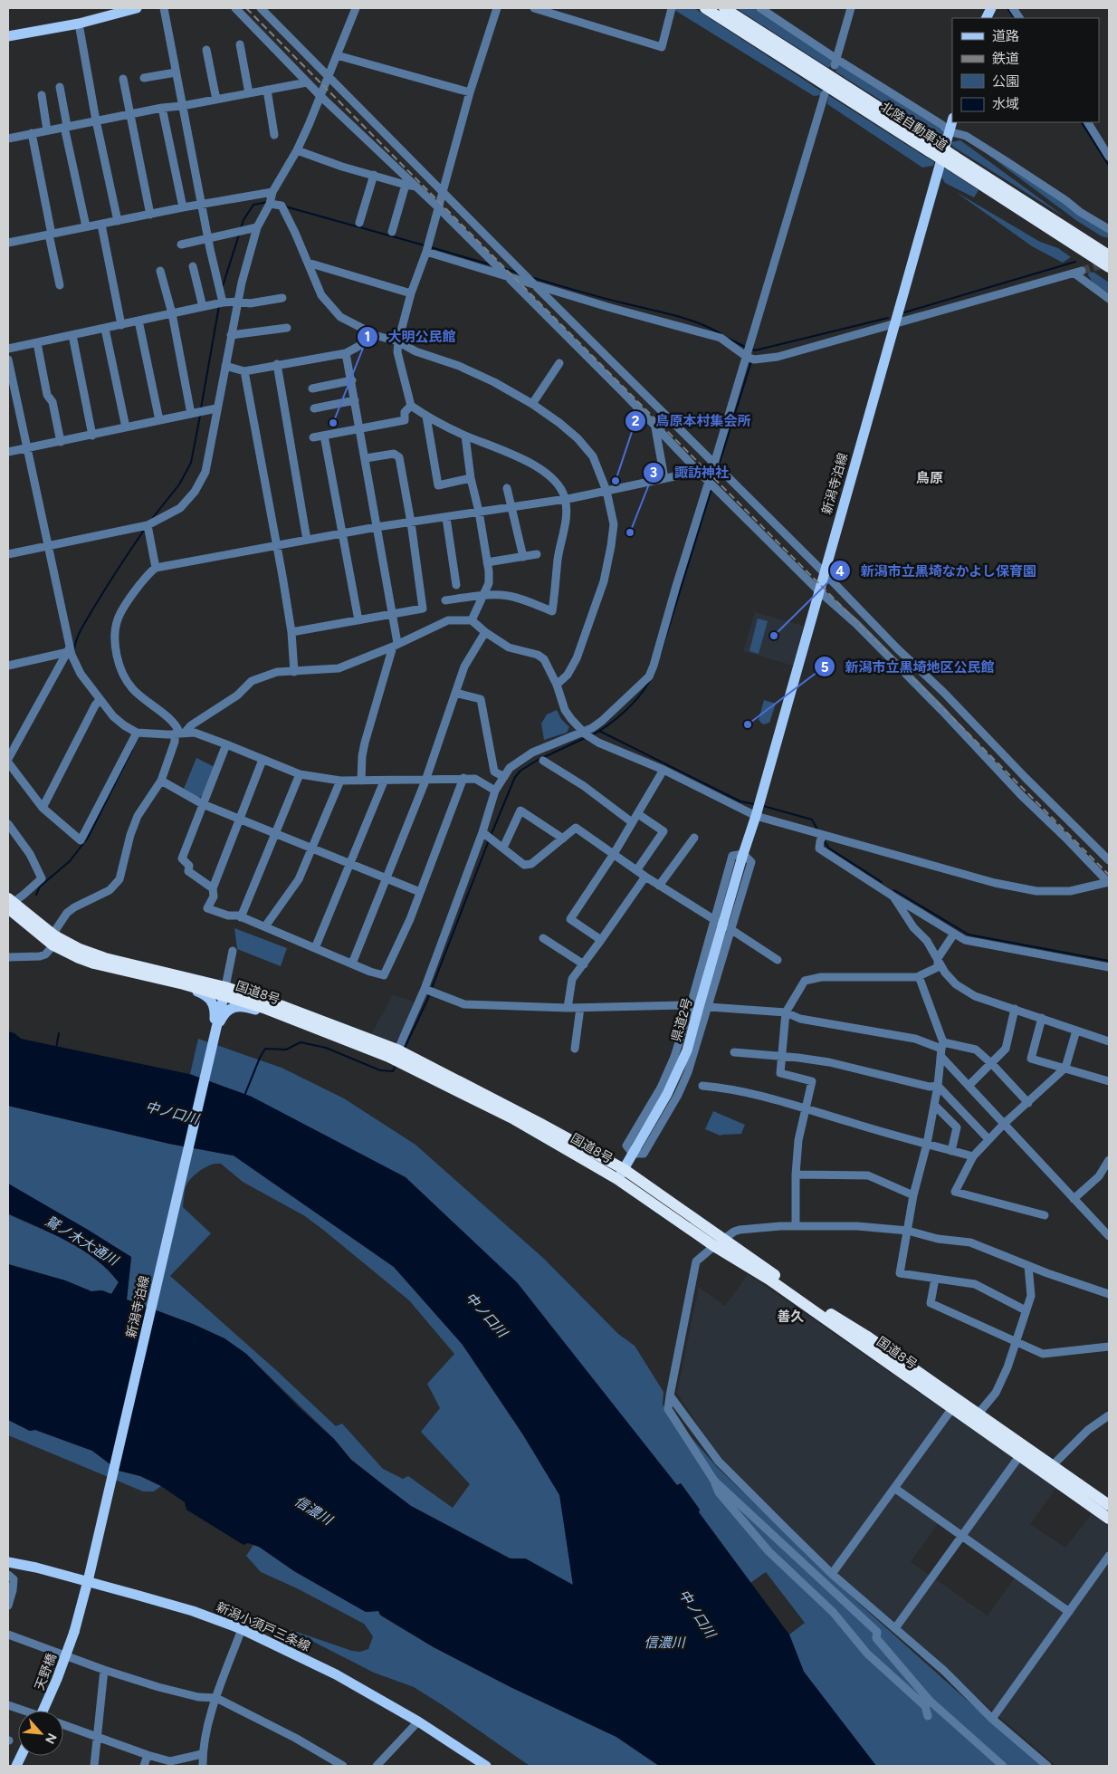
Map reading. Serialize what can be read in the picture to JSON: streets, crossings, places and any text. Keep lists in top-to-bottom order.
{
  "streets": {
    "highway": ["北陸自動車道", "国道8号"],
    "main road": [
      "新潟寺泊線",
      "県道2号",
      "新潟小須戸三条線",
      "天野橋"
    ]
  },
  "crossings": [
    ["新潟寺泊線", "国道8号"],
    ["新潟寺泊線", "県道2号"],
    ["新潟寺泊線", "新潟小須戸三条線"],
    ["新潟寺泊線", "天野橋"],
    ["国道8号", "県道2号"]
  ],
  "districts": ["鳥原", "善久"],
  "water": ["中ノ口川", "鷲ノ木大通川", "信濃川"],
  "places": [
    "大明公民館",
    "鳥原本村集会所",
    "諏訪神社",
    "新潟市立黒埼なかよし保育園",
    "新潟市立黒埼地区公民館"
  ],
  "legend": [
    "道路",
    "鉄道",
    "公園",
    "水域"
  ],
  "north": "bottom right"
}
